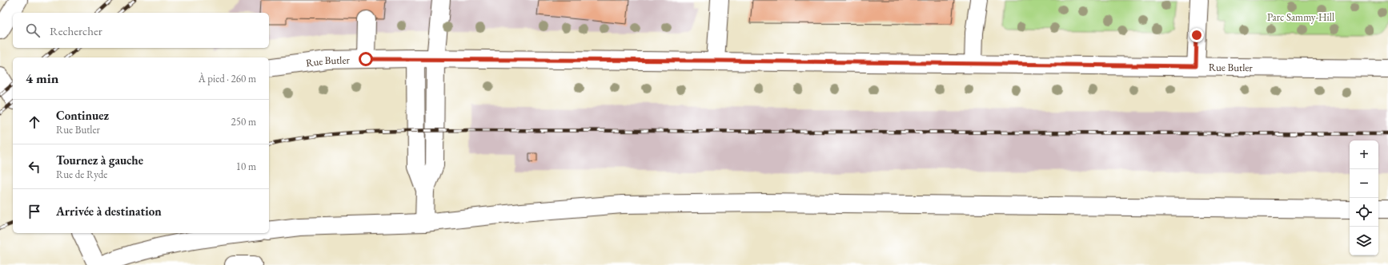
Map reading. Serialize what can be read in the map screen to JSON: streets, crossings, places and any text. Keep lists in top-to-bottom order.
{
  "streets": {
    "main road": ["Rue Butler"]
  },
  "parks": ["Parc Sammy-Hill"],
  "page": {
    "search": "Rechercher",
    "heading": ["4 min", "À pied · 260 m"],
    "list": [
      ["Continuez", "Rue Butler", "250 m"],
      ["Tournez à gauche", "Rue de Ryde", "10 m"],
      "Arrivée à destination"
    ],
    "map_buttons": ["+", "−"]
  }
}
